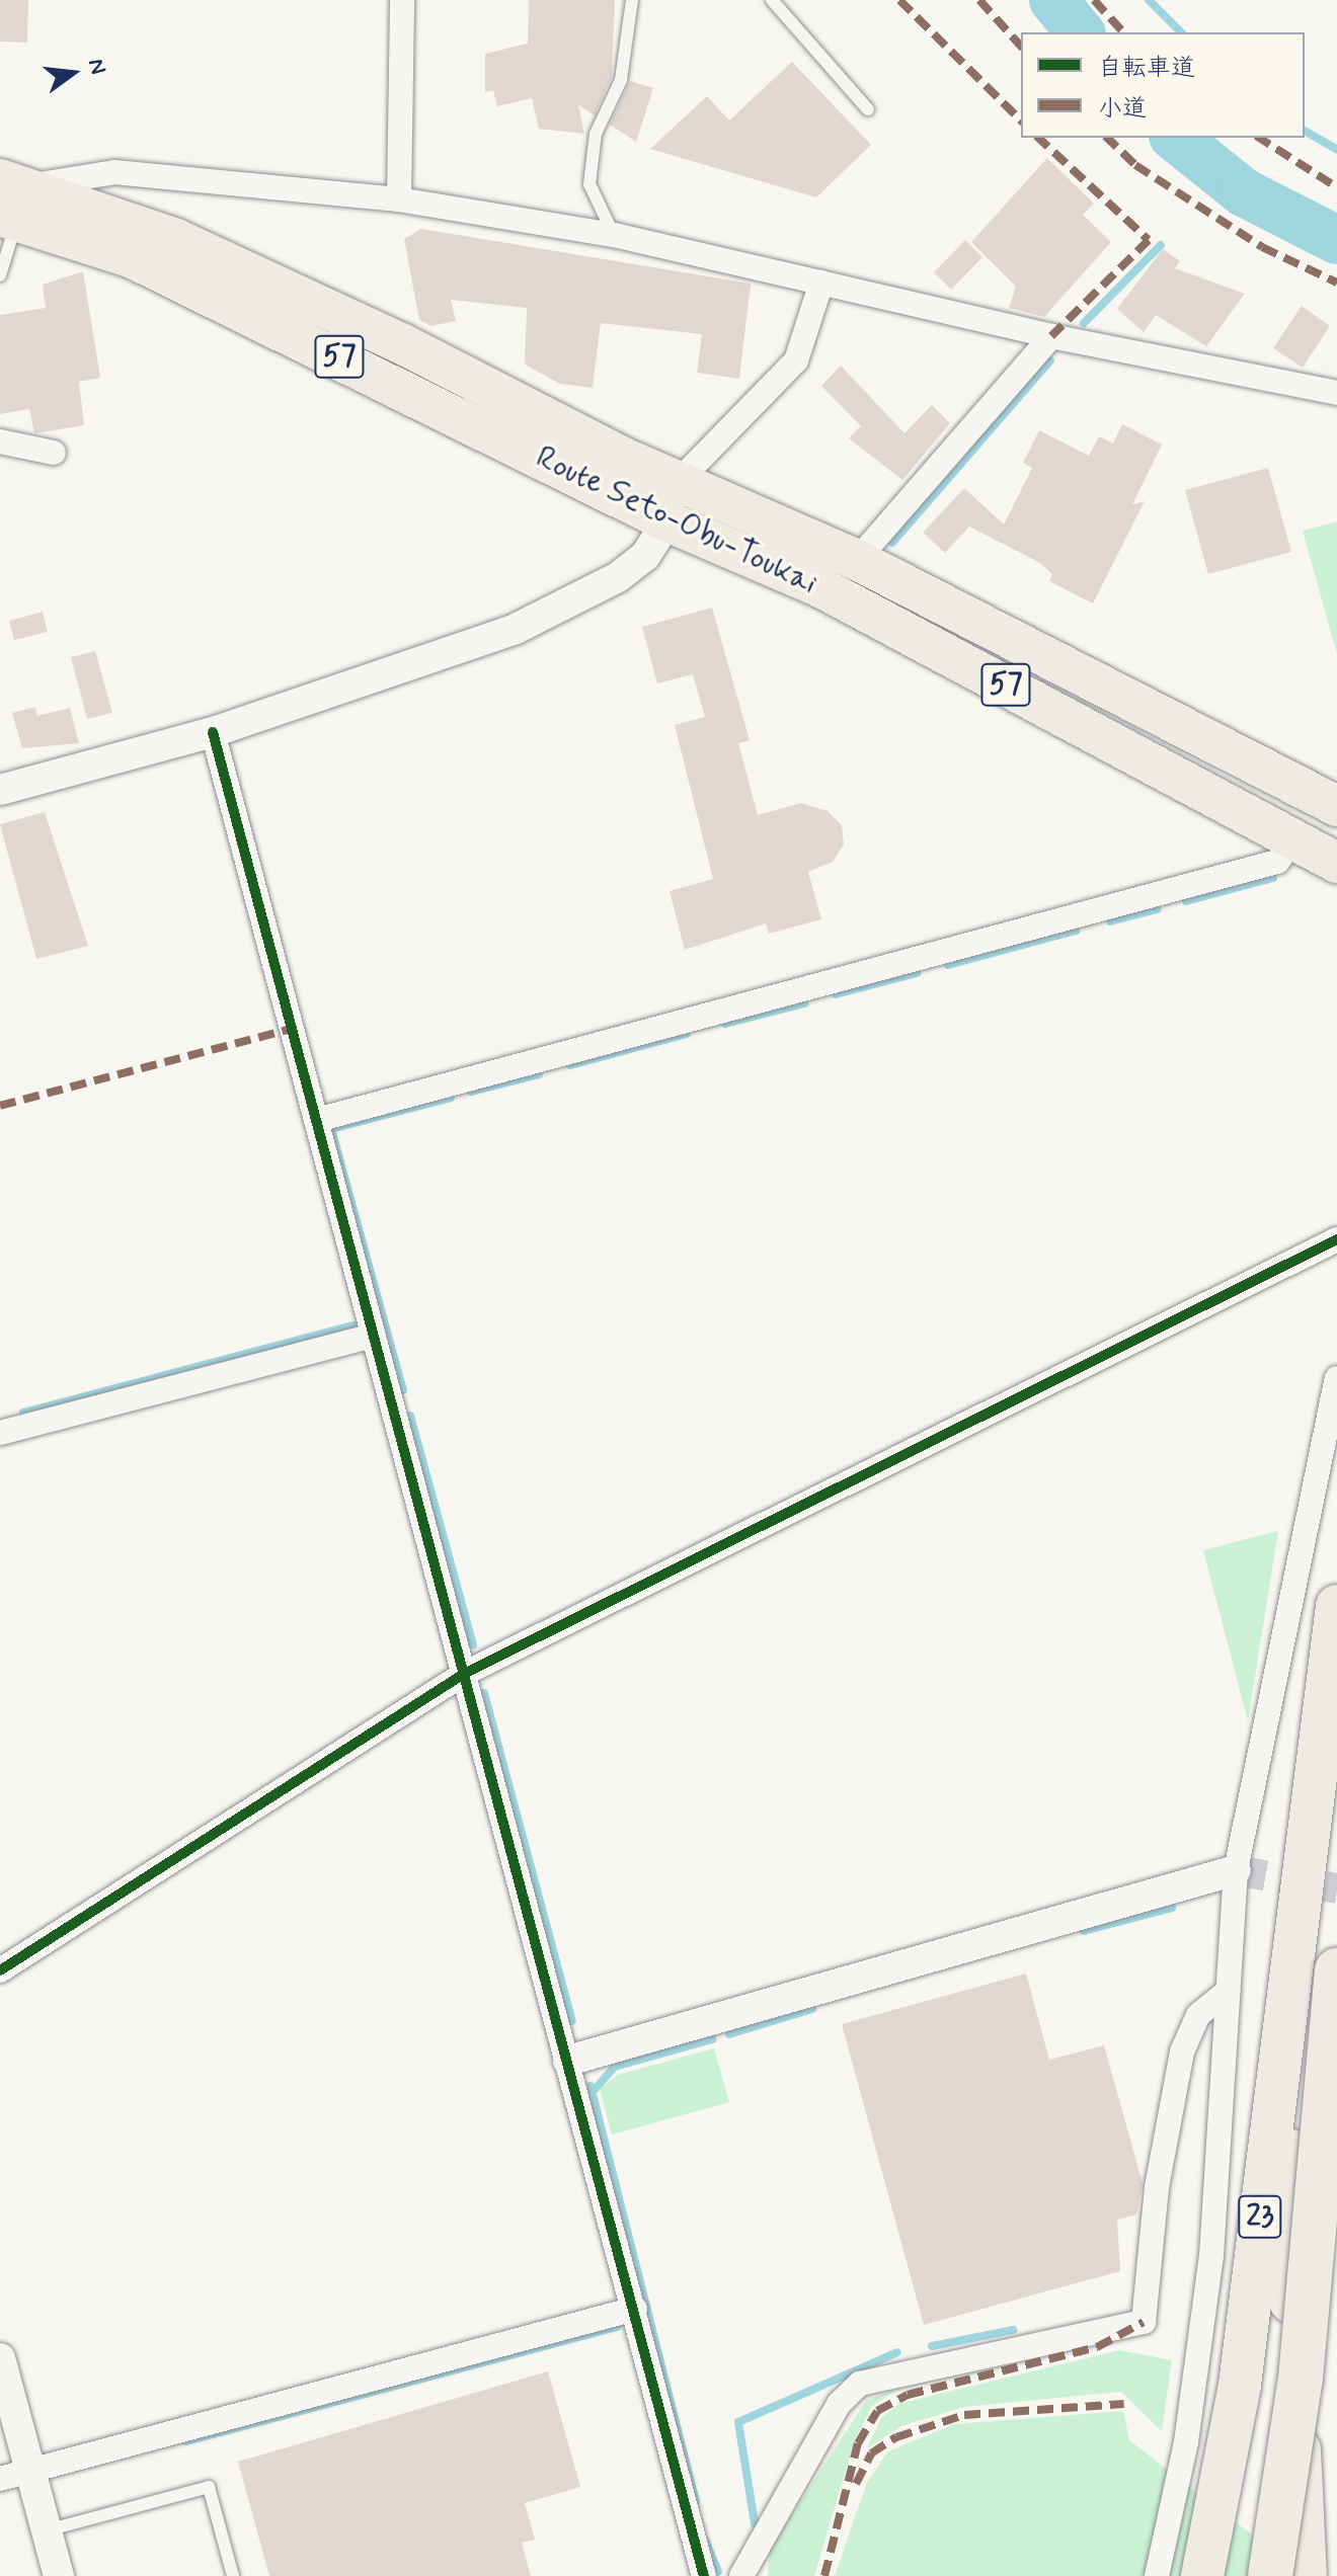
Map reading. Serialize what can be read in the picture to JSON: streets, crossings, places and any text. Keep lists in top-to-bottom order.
{
  "streets": {
    "highway": ["23"],
    "main road": ["57", "Route Seto-Obu-Toukai"]
  },
  "legend": ["自転車道", "小道"],
  "north": "right"
}
